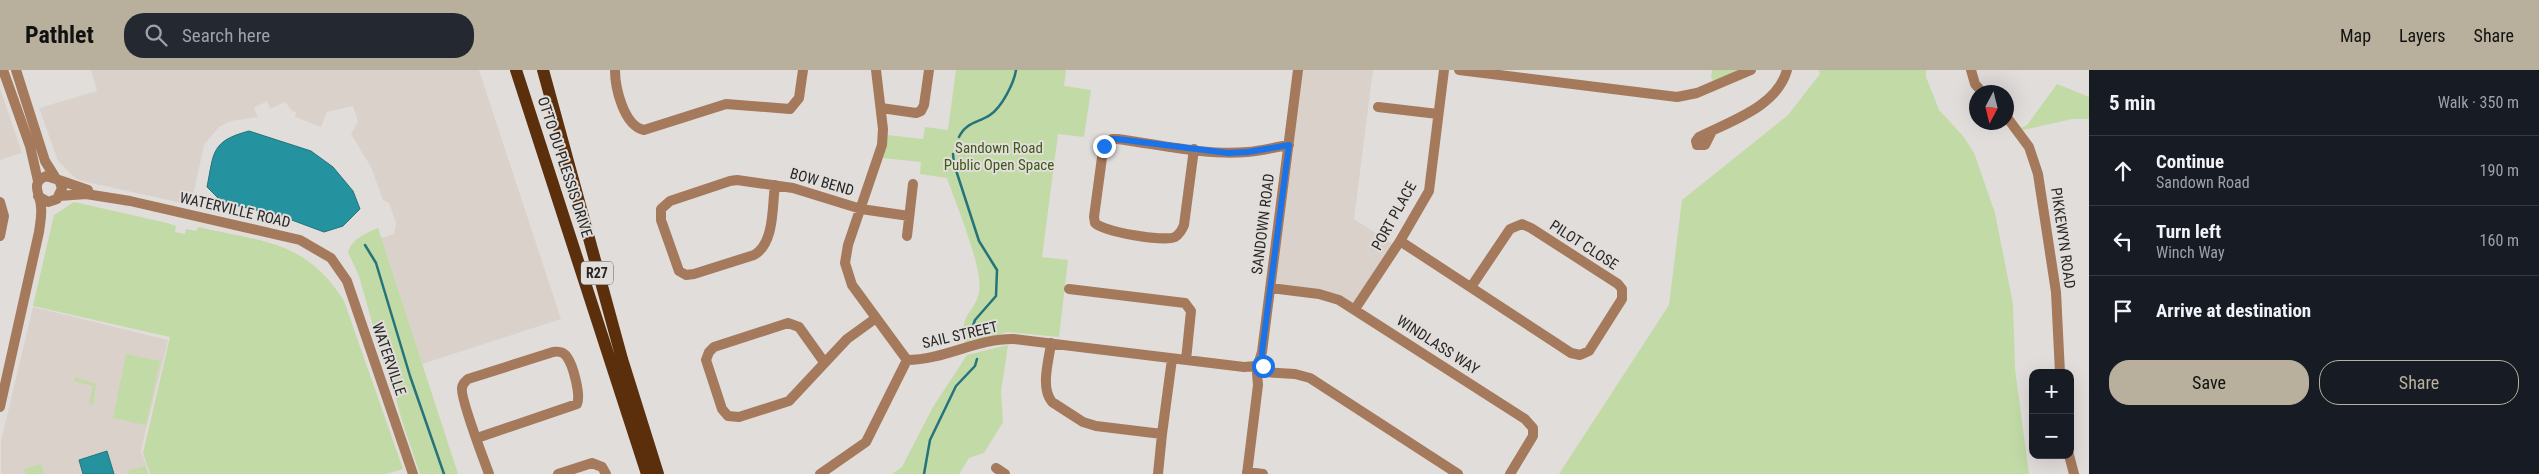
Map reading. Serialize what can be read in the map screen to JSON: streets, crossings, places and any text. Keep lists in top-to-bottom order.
{
  "streets": {
    "main road": ["OTTO DU PLESSIS DRIVE", "R27"],
    "street": [
      "BOW BEND",
      "WATERVILLE ROAD",
      "PORT PLACE",
      "SANDOWN ROAD",
      "PIKKEWYN ROAD",
      "PILOT CLOSE",
      "SAIL STREET",
      "WINDLASS WAY",
      "WATERVILLE"
    ]
  },
  "crossings": [
    ["BOW BEND", "SAIL STREET"],
    ["WATERVILLE ROAD", "WATERVILLE"],
    ["PORT PLACE", "PILOT CLOSE"],
    ["PORT PLACE", "WINDLASS WAY"],
    ["SANDOWN ROAD", "SAIL STREET"],
    ["SANDOWN ROAD", "WINDLASS WAY"]
  ],
  "parks": ["Sandown Road Public Open Space"],
  "north": "bottom",
  "page": {
    "header": "Pathlet",
    "search": "Search here",
    "nav": ["Map", "Layers", "Share"],
    "heading": ["5 min", "Walk · 350 m"],
    "list": [
      ["Continue", "Sandown Road", "190 m"],
      ["Turn left", "Winch Way", "160 m"],
      "Arrive at destination"
    ],
    "buttons": ["Save", "Share"],
    "map_buttons": ["+", "−"]
  }
}
